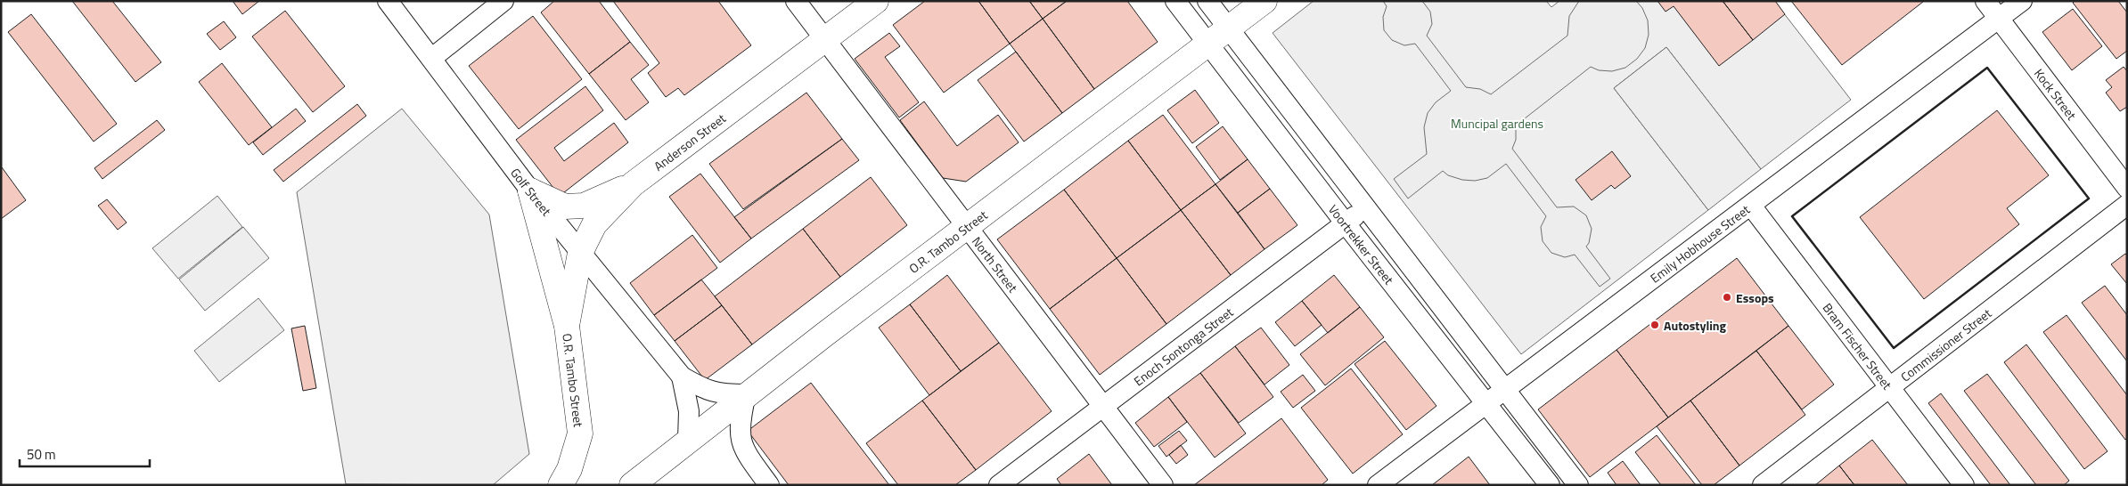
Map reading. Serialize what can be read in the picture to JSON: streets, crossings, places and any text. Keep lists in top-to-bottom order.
{
  "streets": {
    "main road": ["Anderson Street", "O.R. Tambo Street"],
    "street": [
      "Kock Street",
      "Golf Street",
      "Voortrekker Street",
      "Emily Hobhouse Street",
      "North Street",
      "Commissioner Street",
      "Bram Fischer Street",
      "Enoch Sontonga Street"
    ]
  },
  "crossings": [
    ["Kock Street", "Emily Hobhouse Street"],
    ["Anderson Street", "Golf Street"],
    ["Anderson Street", "O.R. Tambo Street"],
    ["Anderson Street", "North Street"],
    ["Golf Street", "O.R. Tambo Street"],
    ["O.R. Tambo Street", "Voortrekker Street"],
    ["O.R. Tambo Street", "North Street"],
    ["Voortrekker Street", "Emily Hobhouse Street"],
    ["Voortrekker Street", "Enoch Sontonga Street"],
    ["Emily Hobhouse Street", "Bram Fischer Street"],
    ["North Street", "Enoch Sontonga Street"],
    ["Commissioner Street", "Bram Fischer Street"]
  ],
  "parks": ["Muncipal gardens"],
  "places": ["Essops", "Autostyling"],
  "scale_bar": "50 m"
}
